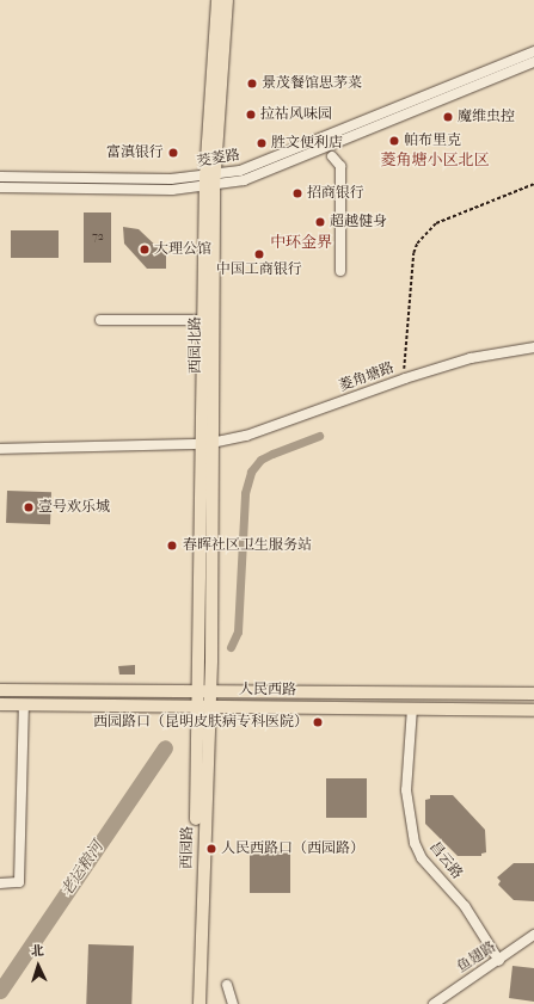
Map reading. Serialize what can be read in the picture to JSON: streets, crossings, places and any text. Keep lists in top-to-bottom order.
{
  "streets": {
    "main road": ["西园北路", "人民西路", "西园路"],
    "street": [
      "茭菱路",
      "菱角塘路",
      "昌云路",
      "鱼翅路"
    ]
  },
  "crossings": [
    ["茭菱路", "西园北路"],
    ["西园北路", "菱角塘路"],
    ["西园北路", "人民西路"],
    ["西园北路", "西园路"],
    ["人民西路", "西园路"],
    ["人民西路", "昌云路"],
    ["昌云路", "鱼翅路"]
  ],
  "districts": ["菱角塘小区北区", "中环金界"],
  "water": ["老运粮河"],
  "places": [
    "景茂餐馆思茅菜",
    "拉祜风味园",
    "魔维虫控",
    "帕布里克",
    "胜文便利店",
    "富滇银行",
    "招商银行",
    "超越健身",
    "大理公馆",
    "中国工商银行",
    "壹号欢乐城",
    "春晖社区卫生服务站",
    "西园路口（昆明皮肤病专科医院）",
    "人民西路口（西园路）"
  ],
  "house_numbers": ["72"],
  "north": "top"
}
